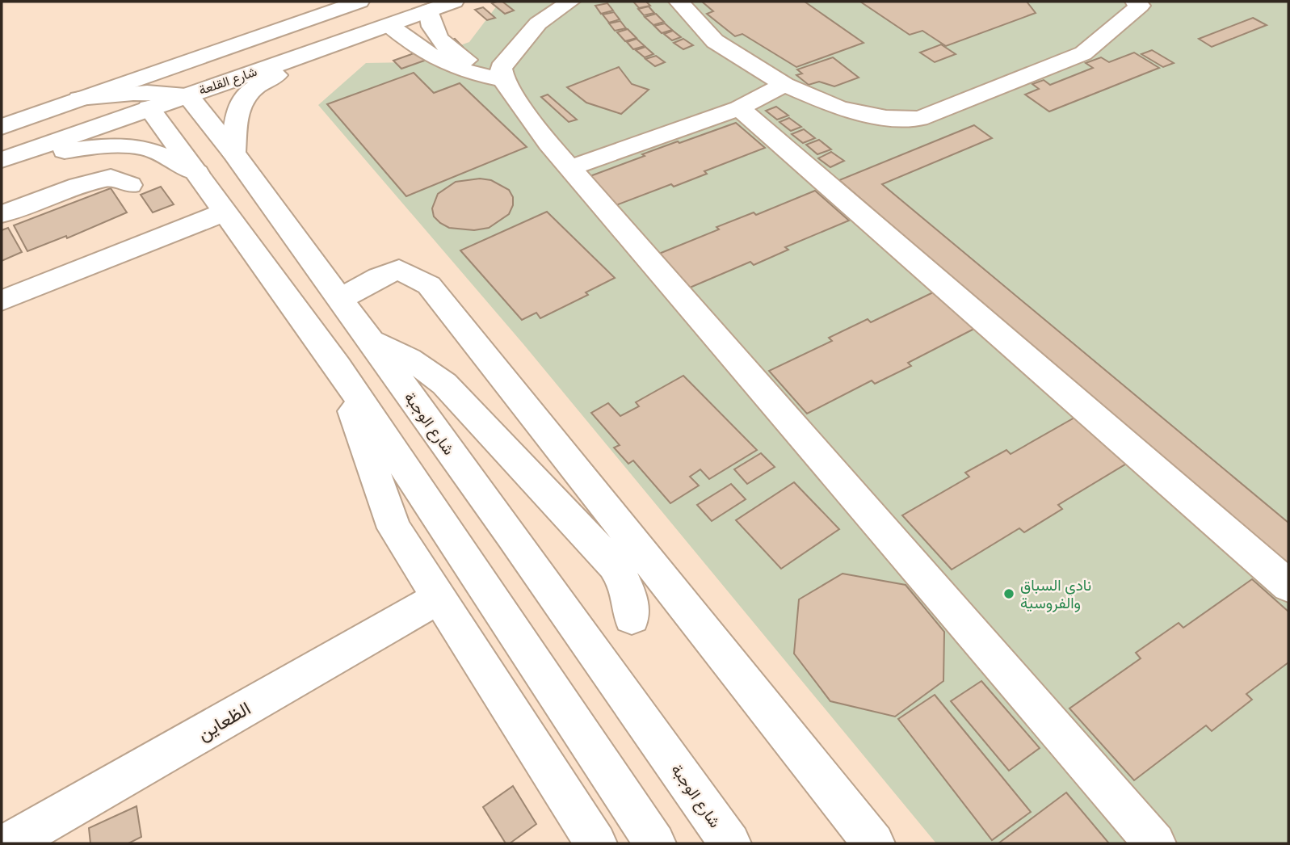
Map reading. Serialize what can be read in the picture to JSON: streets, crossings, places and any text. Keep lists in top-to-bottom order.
{
  "streets": {
    "street": ["شارع القلعة", "شارع الوجبة", "الظعاين"]
  },
  "crossings": [
    ["شارع القلعة", "شارع الوجبة"]
  ],
  "places": ["نادي السباق والفروسية"]
}
